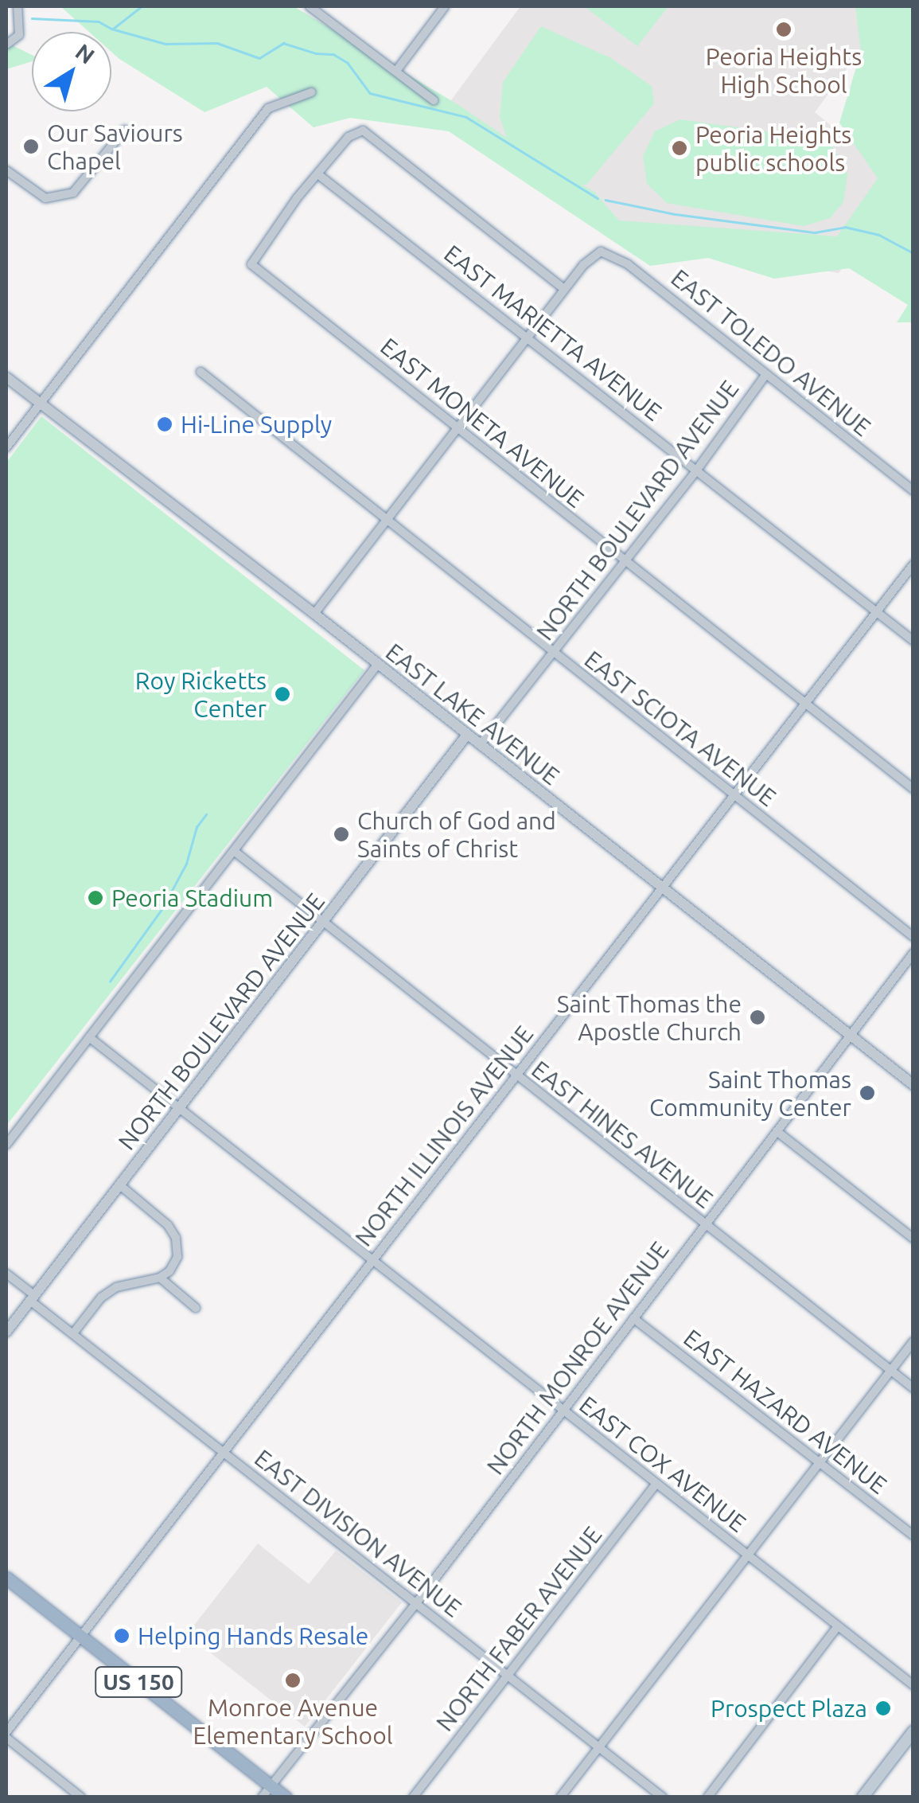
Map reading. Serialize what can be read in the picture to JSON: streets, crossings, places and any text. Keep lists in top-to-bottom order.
{
  "streets": {
    "highway": ["US 150"],
    "street": [
      "EAST MARIETTA AVENUE",
      "EAST TOLEDO AVENUE",
      "EAST MONETA AVENUE",
      "NORTH BOULEVARD AVENUE",
      "EAST LAKE AVENUE",
      "EAST SCIOTA AVENUE",
      "EAST HINES AVENUE",
      "NORTH ILLINOIS AVENUE",
      "NORTH MONROE AVENUE",
      "EAST HAZARD AVENUE",
      "EAST COX AVENUE",
      "EAST DIVISION AVENUE",
      "NORTH FABER AVENUE"
    ]
  },
  "crossings": [
    ["EAST MARIETTA AVENUE", "EAST MONETA AVENUE"],
    ["EAST MARIETTA AVENUE", "NORTH BOULEVARD AVENUE"],
    ["EAST MARIETTA AVENUE", "NORTH ILLINOIS AVENUE"],
    ["EAST TOLEDO AVENUE", "NORTH BOULEVARD AVENUE"],
    ["EAST MONETA AVENUE", "NORTH BOULEVARD AVENUE"],
    ["EAST MONETA AVENUE", "NORTH ILLINOIS AVENUE"],
    ["NORTH BOULEVARD AVENUE", "EAST LAKE AVENUE"],
    ["NORTH BOULEVARD AVENUE", "EAST SCIOTA AVENUE"],
    ["NORTH BOULEVARD AVENUE", "EAST HINES AVENUE"],
    ["NORTH BOULEVARD AVENUE", "EAST COX AVENUE"],
    ["NORTH BOULEVARD AVENUE", "EAST DIVISION AVENUE"],
    ["EAST LAKE AVENUE", "NORTH ILLINOIS AVENUE"],
    ["EAST LAKE AVENUE", "NORTH MONROE AVENUE"],
    ["EAST SCIOTA AVENUE", "NORTH ILLINOIS AVENUE"],
    ["EAST HINES AVENUE", "NORTH ILLINOIS AVENUE"],
    ["EAST HINES AVENUE", "NORTH MONROE AVENUE"],
    ["NORTH ILLINOIS AVENUE", "EAST COX AVENUE"],
    ["NORTH ILLINOIS AVENUE", "EAST DIVISION AVENUE"],
    ["NORTH ILLINOIS AVENUE", "US 150"],
    ["NORTH MONROE AVENUE", "EAST HAZARD AVENUE"],
    ["NORTH MONROE AVENUE", "EAST COX AVENUE"],
    ["NORTH MONROE AVENUE", "EAST DIVISION AVENUE"],
    ["NORTH MONROE AVENUE", "US 150"],
    ["EAST COX AVENUE", "NORTH FABER AVENUE"],
    ["EAST DIVISION AVENUE", "NORTH FABER AVENUE"]
  ],
  "places": [
    "Peoria Heights High School",
    "Our Saviours Chapel",
    "Peoria Heights public schools",
    "Hi-Line Supply",
    "Roy Ricketts Center",
    "Church of God and Saints of Christ",
    "Peoria Stadium",
    "Saint Thomas the Apostle Church",
    "Saint Thomas Community Center",
    "Helping Hands Resale",
    "Monroe Avenue Elementary School",
    "Prospect Plaza"
  ],
  "north": "top right"
}
